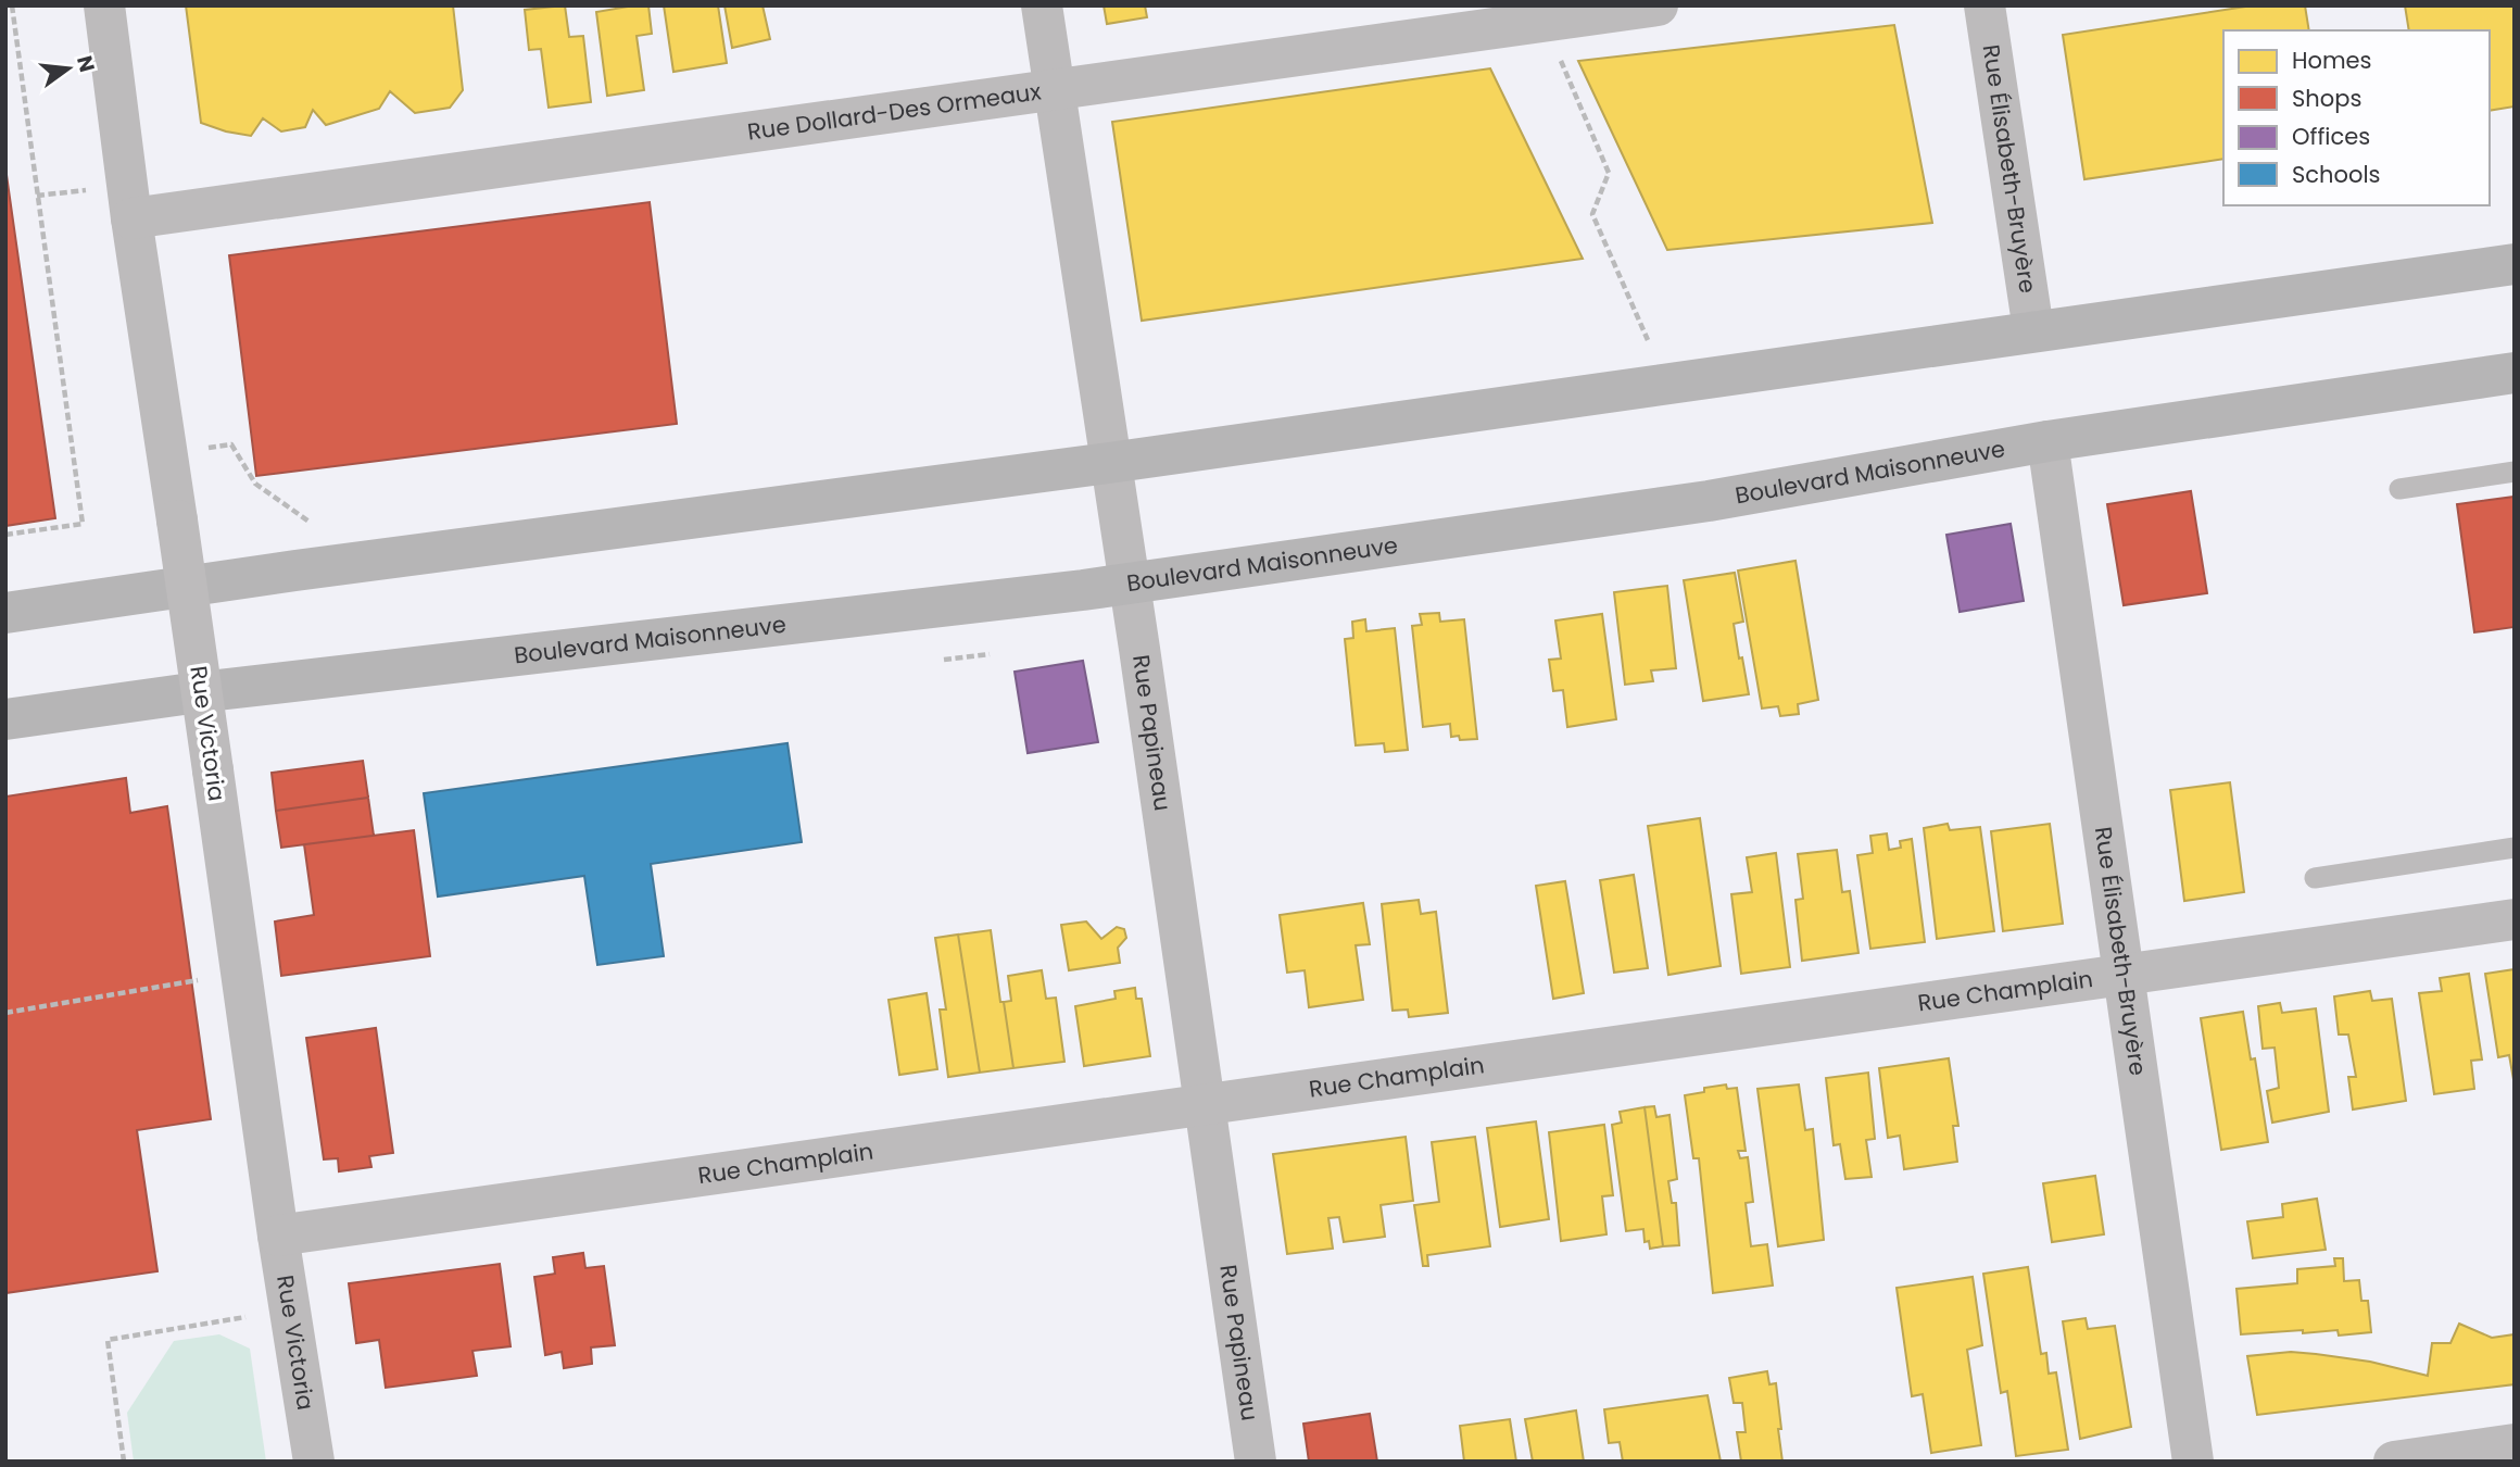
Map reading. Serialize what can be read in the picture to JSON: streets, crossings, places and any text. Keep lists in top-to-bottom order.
{
  "streets": {
    "main road": ["Boulevard Maisonneuve"],
    "street": [
      "Rue Dollard-Des Ormeaux",
      "Rue Élisabeth-Bruyère",
      "Rue Victoria",
      "Rue Papineau",
      "Rue Champlain"
    ]
  },
  "crossings": [
    ["Rue Dollard-Des Ormeaux", "Rue Victoria"],
    ["Rue Dollard-Des Ormeaux", "Rue Papineau"],
    ["Rue Élisabeth-Bruyère", "Boulevard Maisonneuve"],
    ["Rue Élisabeth-Bruyère", "Rue Champlain"],
    ["Boulevard Maisonneuve", "Rue Papineau"],
    ["Rue Victoria", "Rue Champlain"],
    ["Rue Papineau", "Rue Champlain"]
  ],
  "legend": [
    "Homes",
    "Shops",
    "Offices",
    "Schools"
  ],
  "north": "right"
}
